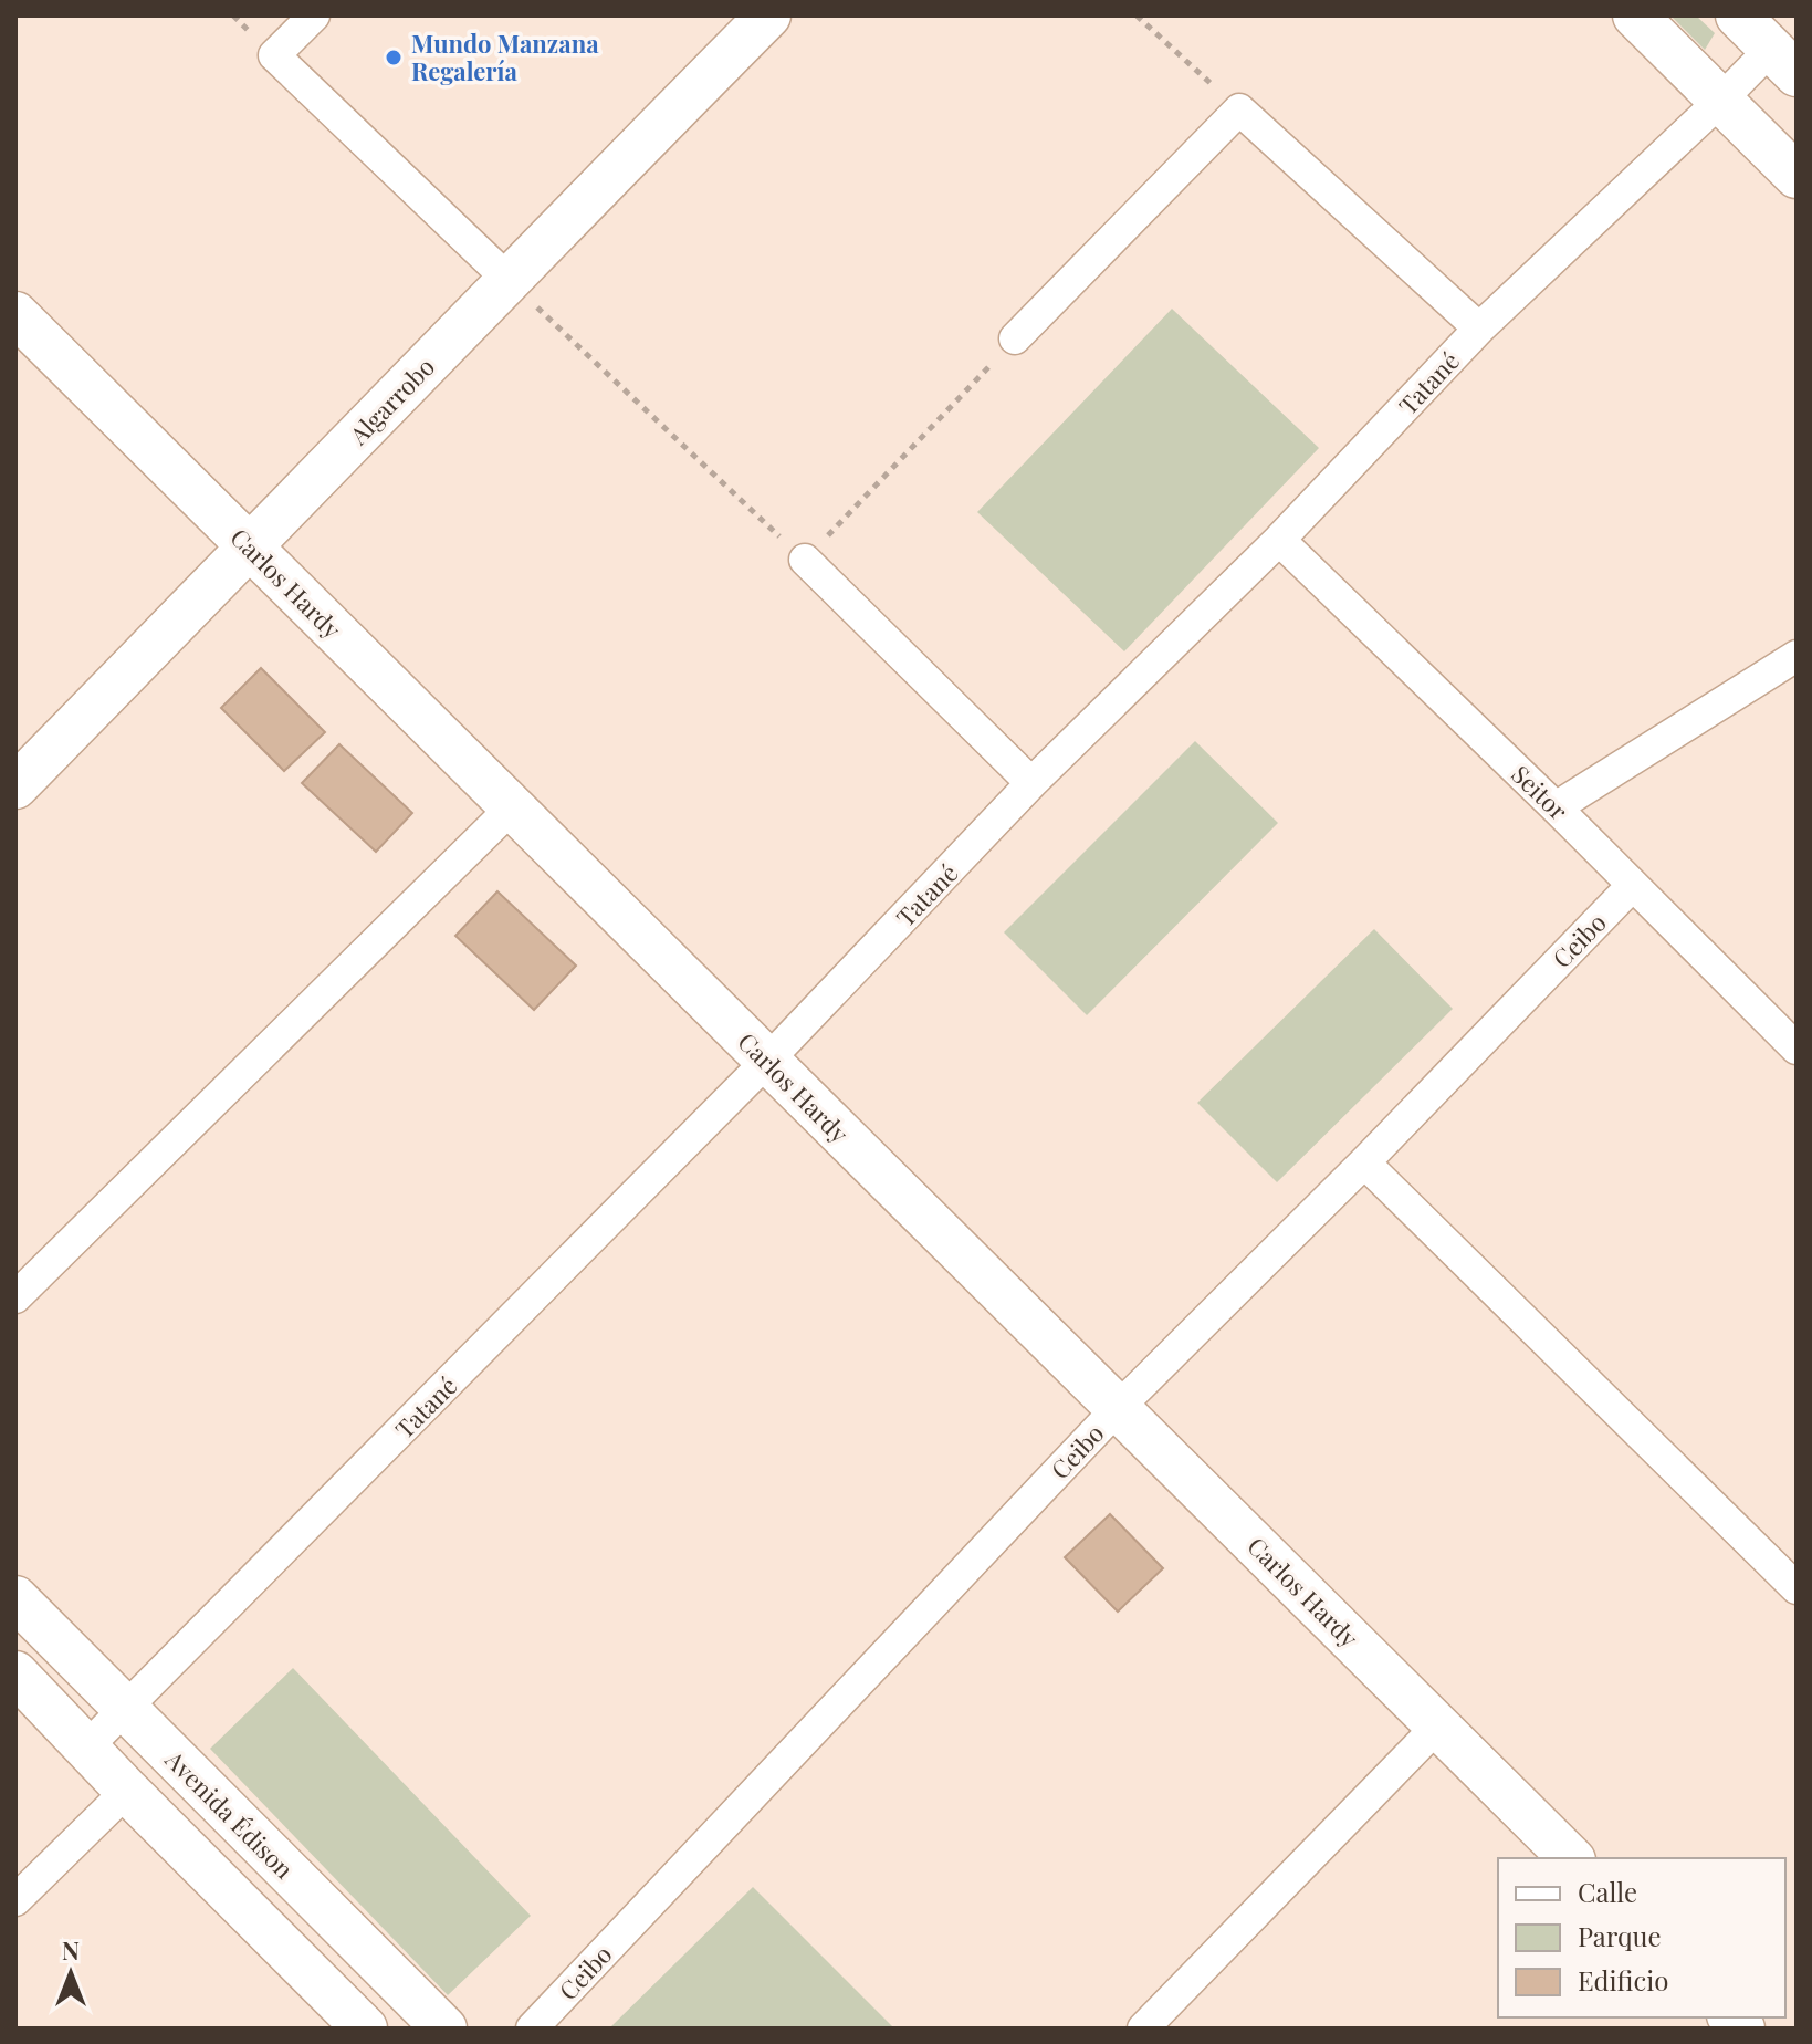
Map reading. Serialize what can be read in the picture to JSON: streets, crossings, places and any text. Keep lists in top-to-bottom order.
{
  "streets": {
    "street": [
      "Tatané",
      "Algarrobo",
      "Carlos Hardy",
      "Seitor",
      "Ceibo",
      "Avenida Édison"
    ]
  },
  "crossings": [
    ["Tatané", "Carlos Hardy"],
    ["Tatané", "Seitor"],
    ["Tatané", "Avenida Édison"],
    ["Algarrobo", "Carlos Hardy"],
    ["Carlos Hardy", "Ceibo"],
    ["Seitor", "Ceibo"]
  ],
  "places": ["Mundo Manzana Regalería"],
  "legend": ["Calle", "Parque", "Edificio"],
  "north": "top"
}
